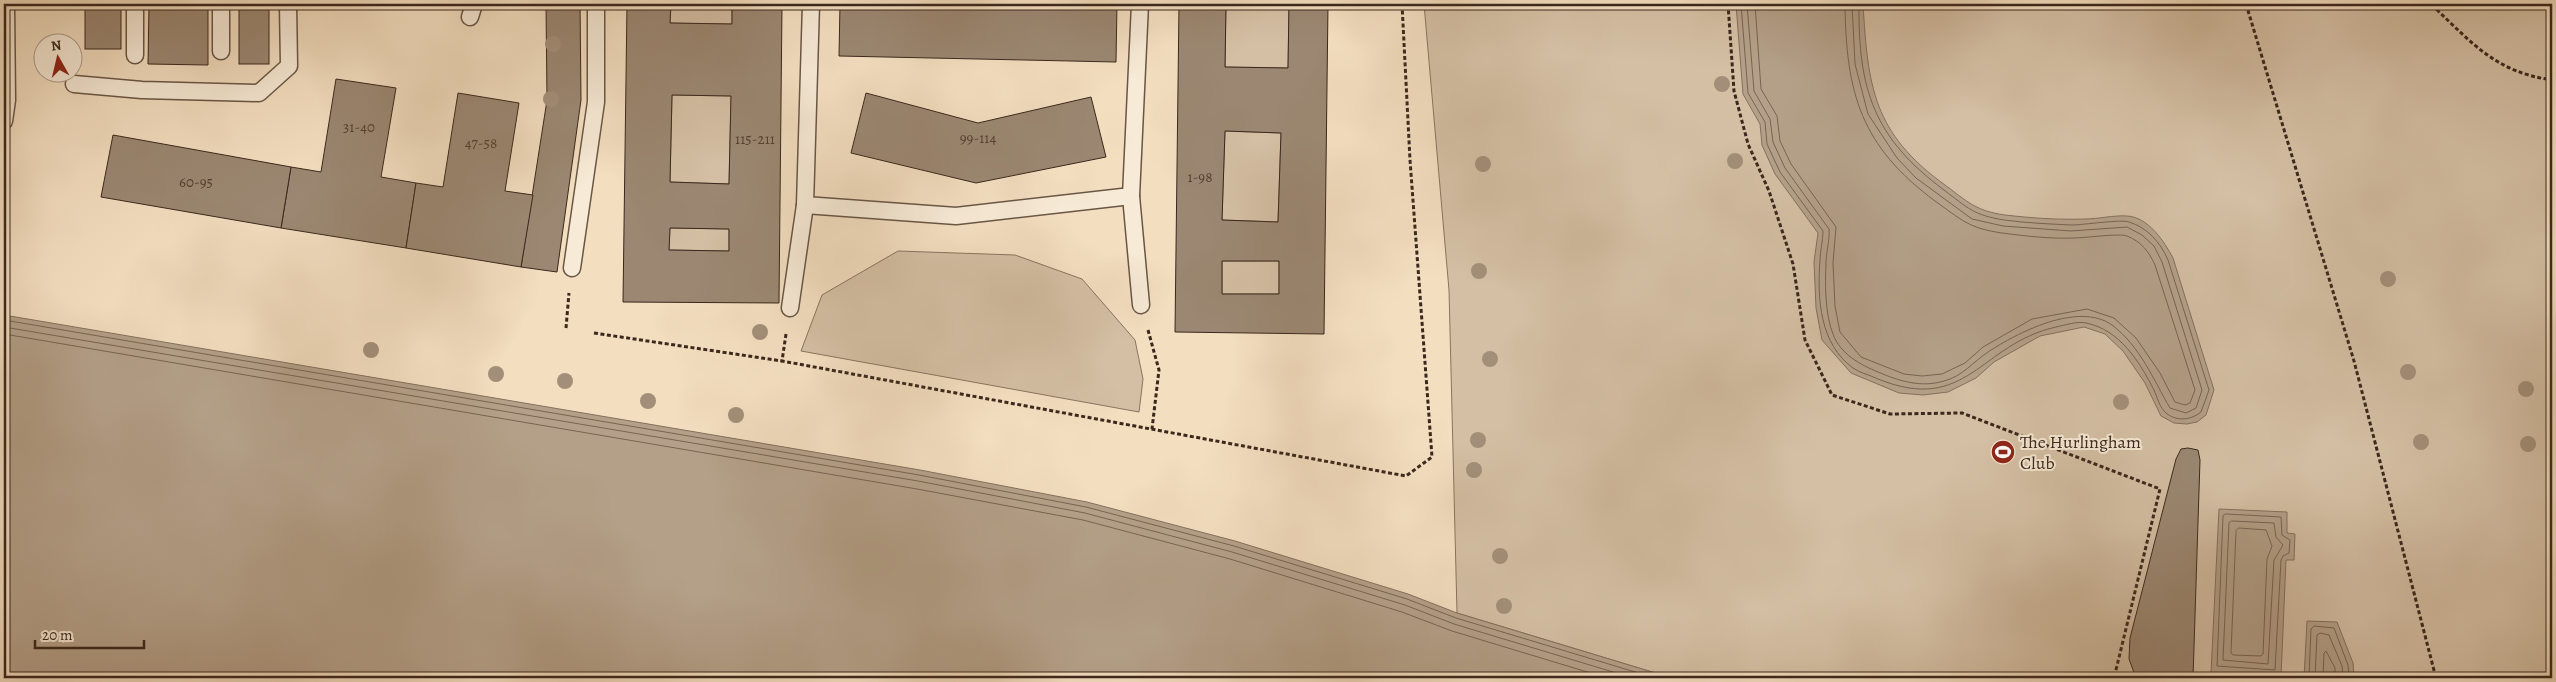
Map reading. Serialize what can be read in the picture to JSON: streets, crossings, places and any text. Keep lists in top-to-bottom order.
{
  "places": {
    "sports": ["The Hurlingham Club"]
  },
  "house_numbers": [
    "31-40",
    "99-114",
    "115-211",
    "47-58",
    "1-98",
    "60-95"
  ],
  "scale_bar": "20 m",
  "north": "top"
}
